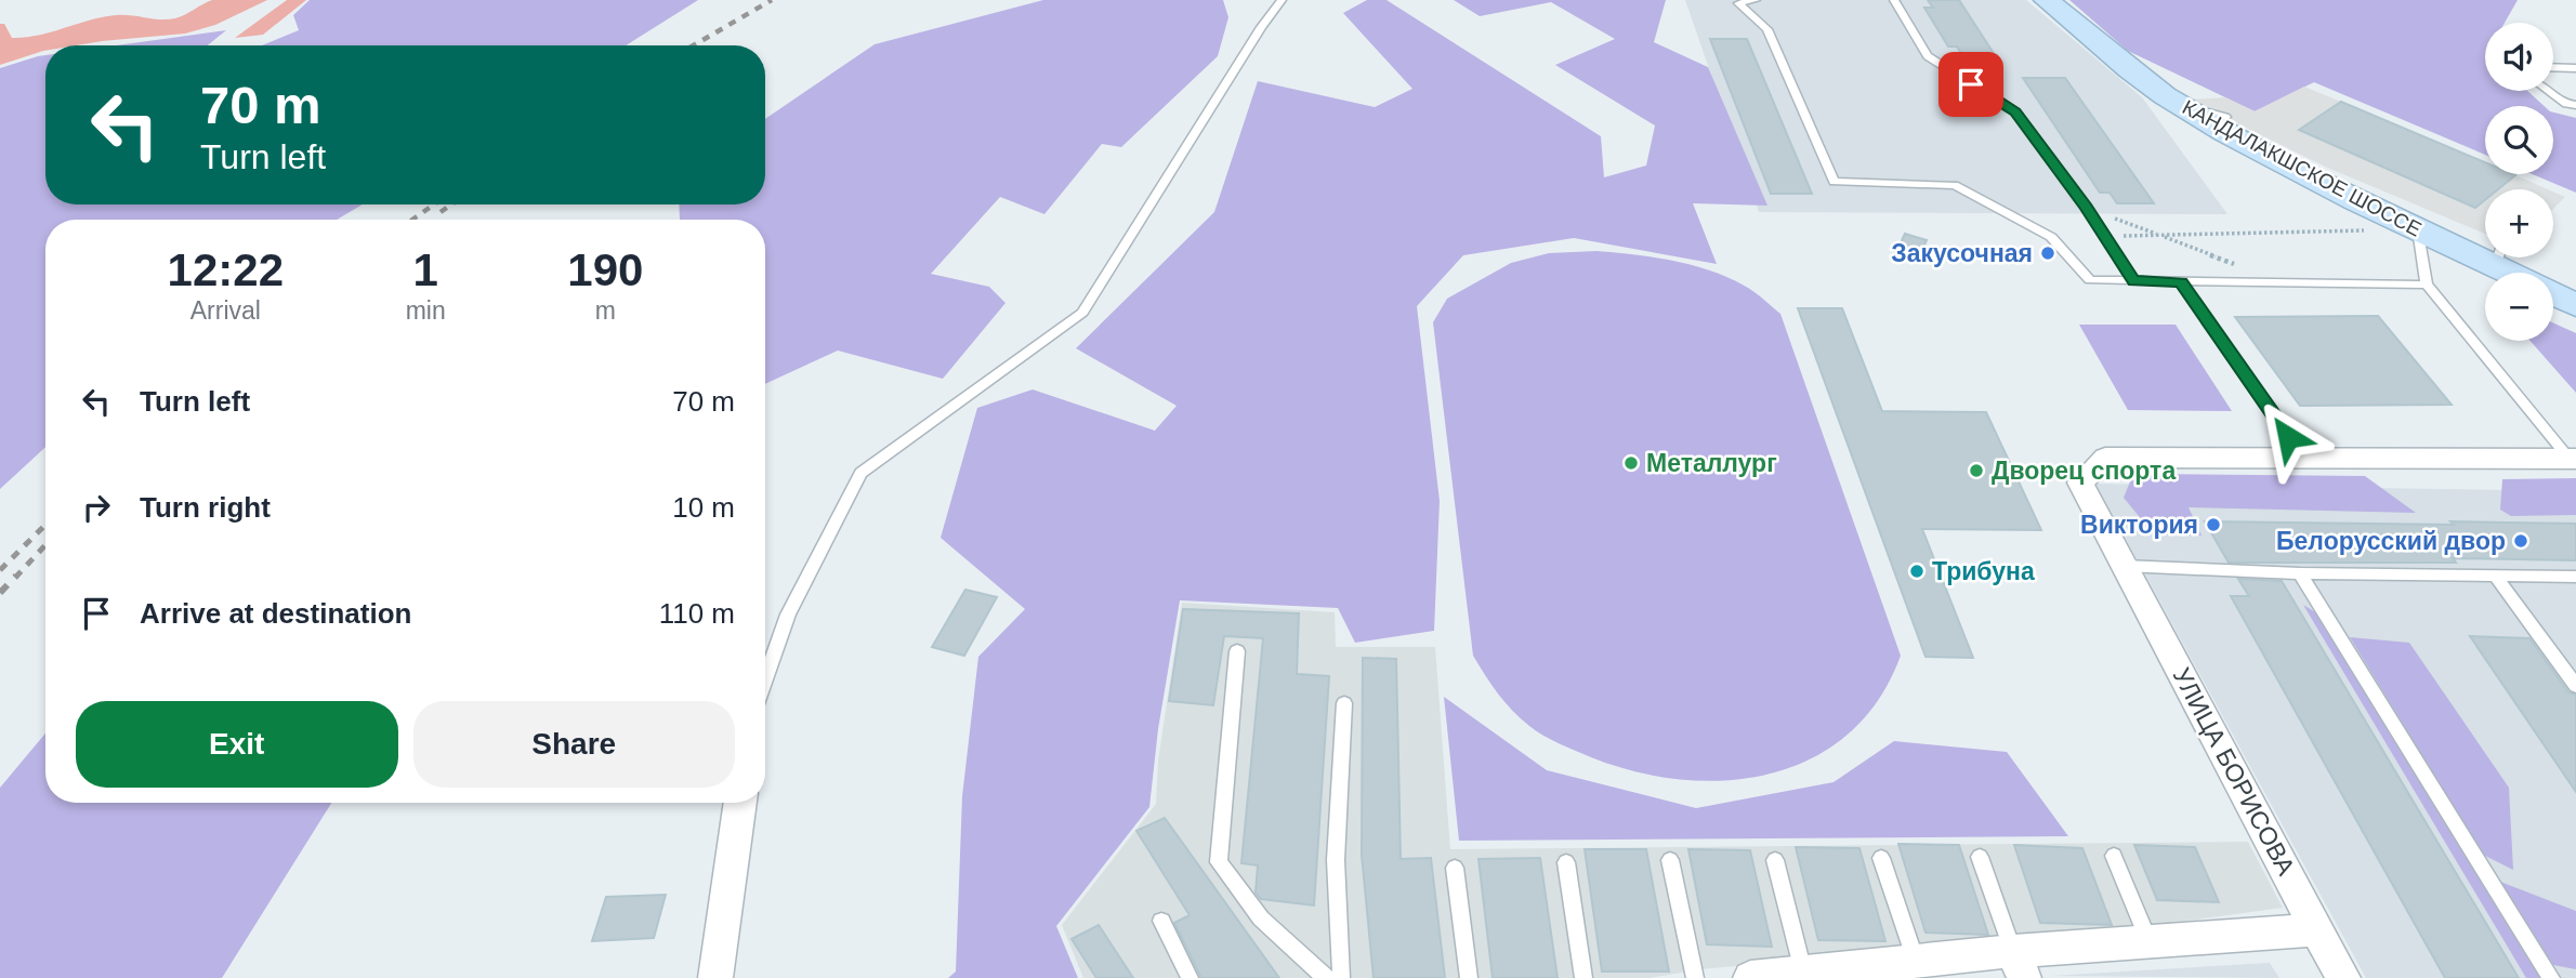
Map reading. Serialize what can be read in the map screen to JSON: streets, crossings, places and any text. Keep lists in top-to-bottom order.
{
  "streets": {
    "main road": ["КАНДАЛАКШСКОЕ ШОССЕ"],
    "street": ["УЛИЦА БОРИСОВА"]
  },
  "places": [
    "Закусочная",
    "Металлург",
    "Дворец спорта",
    "Виктория",
    "Белорусский двор",
    "Трибуна"
  ],
  "page": {
    "map_buttons": ["+", "−"],
    "turn": ["70 m", "Turn left"],
    "eta": [
      "12:22",
      "Arrival",
      "1",
      "min",
      "190",
      "m"
    ],
    "list": [
      {
        "name": "Turn left",
        "value": "70 m"
      },
      {
        "name": "Turn right",
        "value": "10 m"
      },
      {
        "name": "Arrive at destination",
        "value": "110 m"
      }
    ],
    "buttons": ["Exit", "Share"]
  }
}
